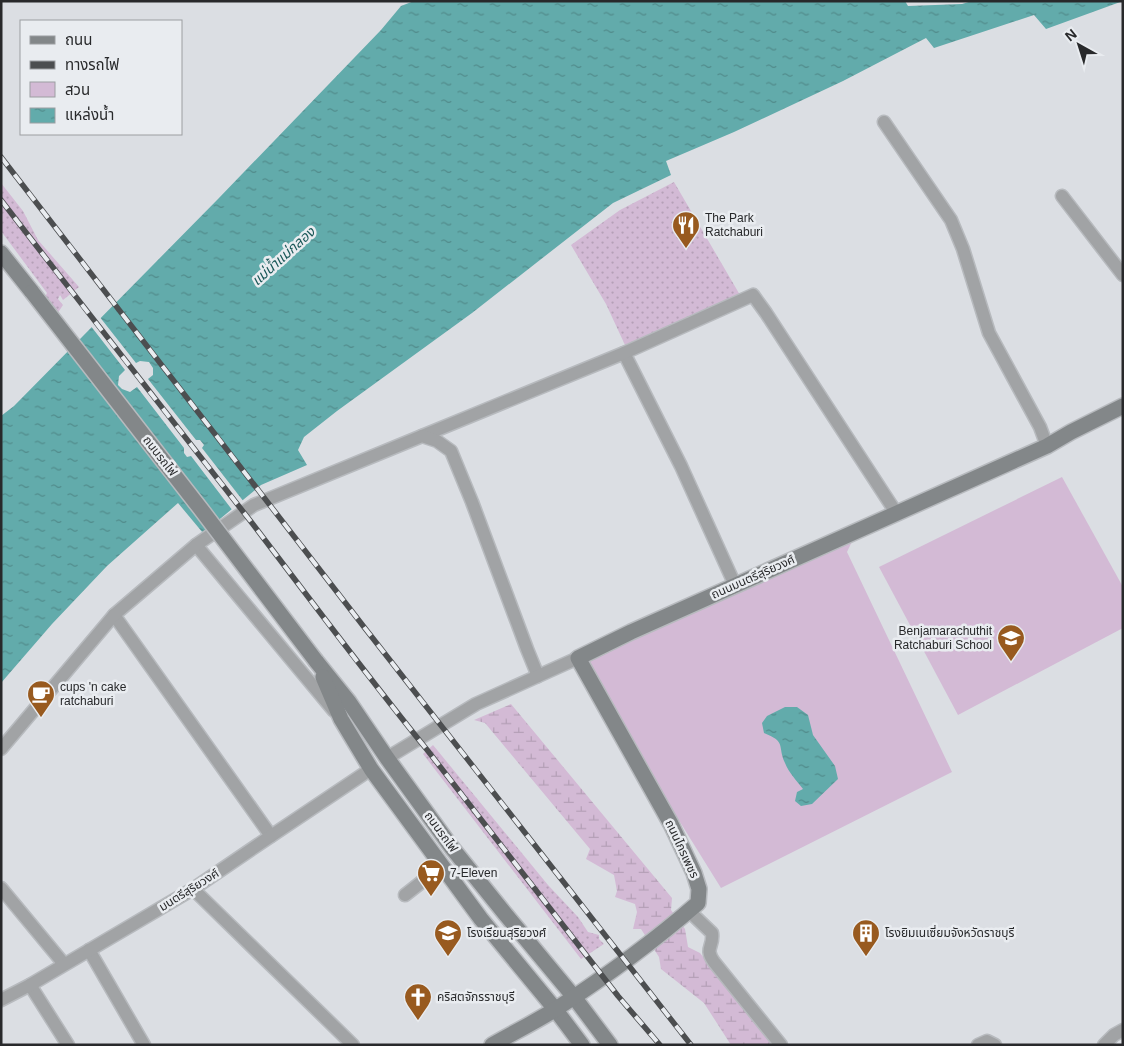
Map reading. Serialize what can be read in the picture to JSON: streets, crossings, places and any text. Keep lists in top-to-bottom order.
{
  "streets": {
    "main road": ["ถนนรถไฟ", "ถนนมนตรีสุริยวงศ์", "ถนนไกรเพชร"],
    "street": ["มนตรีสุริยวงศ์"]
  },
  "crossings": [
    ["ถนนรถไฟ", "ถนนมนตรีสุริยวงศ์"],
    ["ถนนรถไฟ", "ถนนไกรเพชร"],
    ["ถนนรถไฟ", "มนตรีสุริยวงศ์"],
    ["ถนนมนตรีสุริยวงศ์", "ถนนไกรเพชร"]
  ],
  "water": ["แม่น้ำแม่กลอง"],
  "places": {
    "restaurant": ["The Park Ratchaburi"],
    "school or university": ["Benjamarachuthit Ratchaburi School", "โรงเรียนสุริยวงศ์"],
    "cafe": ["cups 'n cake ratchaburi"],
    "supermarket": ["7-Eleven"],
    "building": ["โรงยิมเนเซี่ยมจังหวัดราชบุรี"],
    "church": ["คริสตจักรราชบุรี"]
  },
  "legend": [
    "ถนน",
    "ทางรถไฟ",
    "สวน",
    "แหล่งน้ำ"
  ],
  "north": "top left"
}
